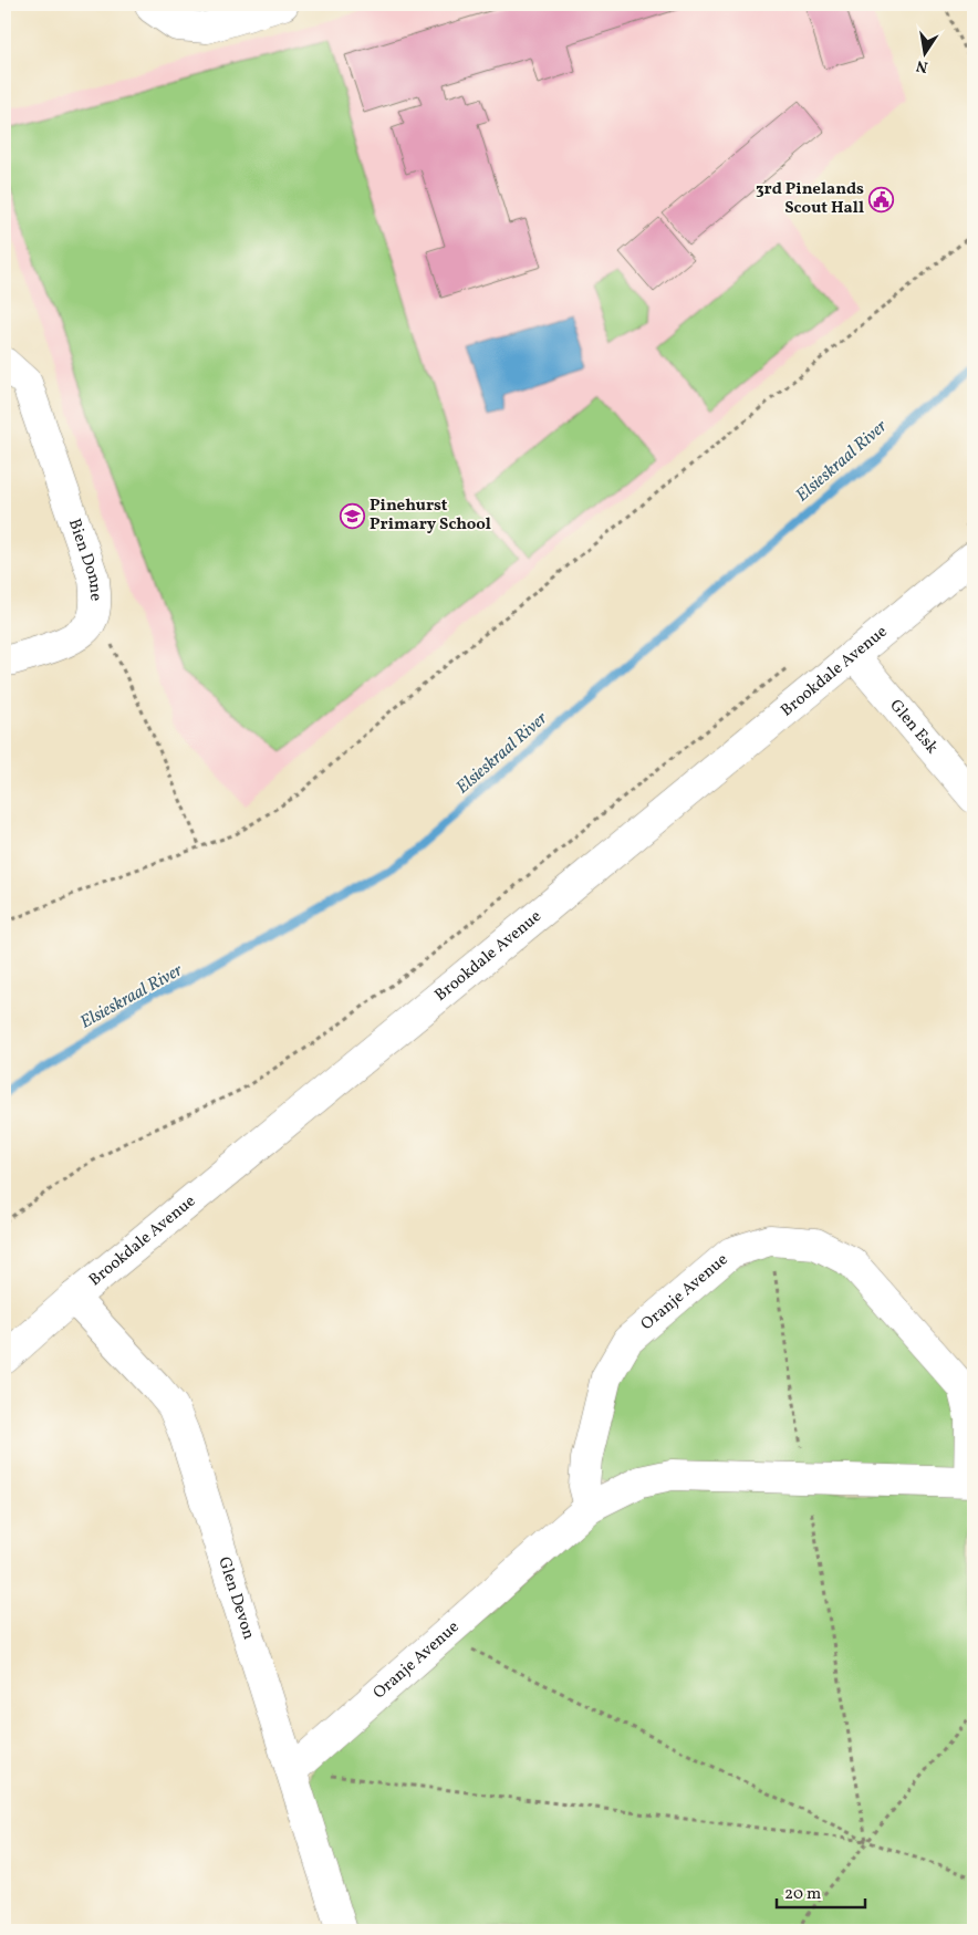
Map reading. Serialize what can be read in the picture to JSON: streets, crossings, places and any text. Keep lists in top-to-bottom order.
{
  "streets": {
    "street": [
      "Bien Donne",
      "Brookdale Avenue",
      "Glen Esk",
      "Oranje Avenue",
      "Glen Devon"
    ]
  },
  "crossings": [
    ["Brookdale Avenue", "Glen Esk"],
    ["Brookdale Avenue", "Glen Devon"],
    ["Oranje Avenue", "Glen Devon"]
  ],
  "water": ["Elsieskraal River"],
  "places": {
    "public building": ["3rd Pinelands Scout Hall"],
    "school or university": ["Pinehurst Primary School"]
  },
  "scale_bar": "20 m",
  "north": "bottom"
}
